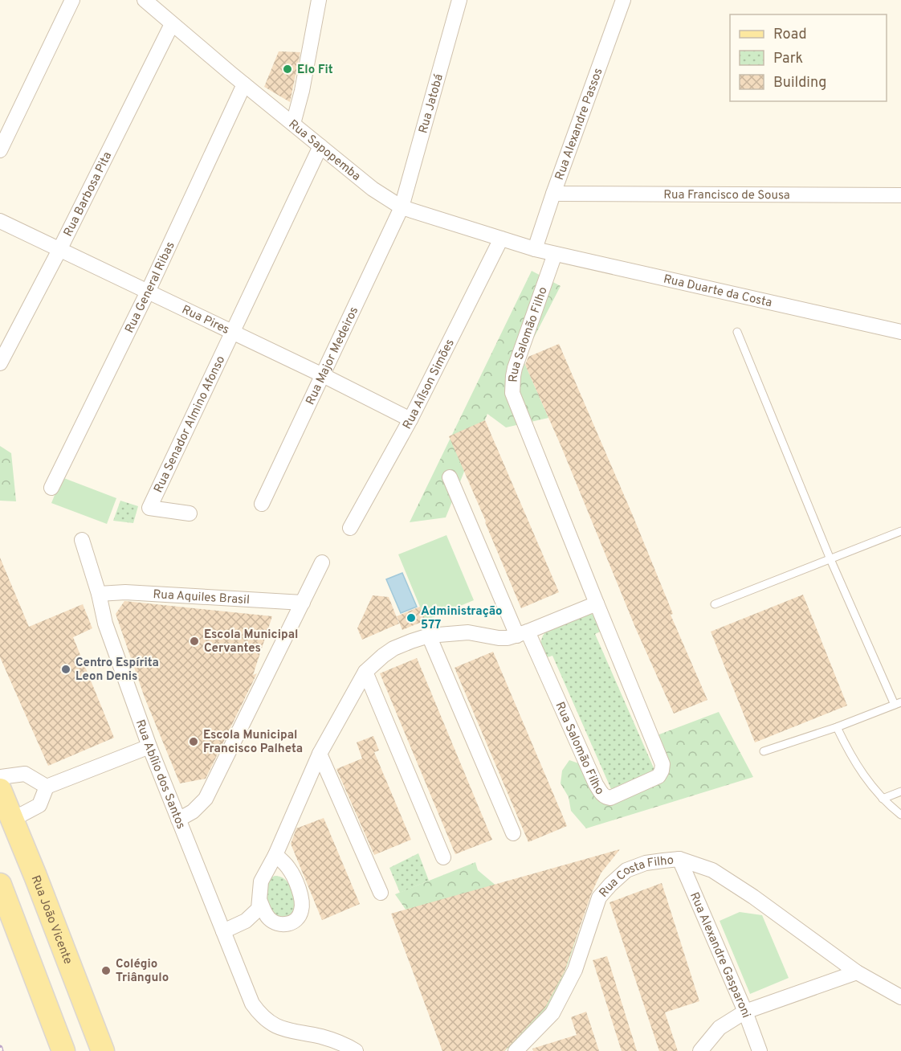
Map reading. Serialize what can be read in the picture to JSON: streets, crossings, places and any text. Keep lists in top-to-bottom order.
{
  "streets": {
    "main road": ["Rua João Vicente"],
    "street": [
      "Rua Jatobá",
      "Rua Alexandre Passos",
      "Rua Sapopemba",
      "Rua Barbosa Pita",
      "Rua Francisco de Sousa",
      "Rua General Ribas",
      "Rua Duarte da Costa",
      "Rua Pires",
      "Rua Salomão Filho",
      "Rua Major Medeiros",
      "Rua Aílson Simões",
      "Rua Senador Almino Afonso",
      "Rua Aquiles Brasil",
      "Rua Abílio dos Santos",
      "Rua Costa Filho",
      "Rua Alexandre Gasparoni"
    ]
  },
  "crossings": [
    ["Rua Jatobá", "Rua Sapopemba"],
    ["Rua Jatobá", "Rua Major Medeiros"],
    ["Rua Alexandre Passos", "Rua Sapopemba"],
    ["Rua Alexandre Passos", "Rua Francisco de Sousa"],
    ["Rua Alexandre Passos", "Rua Duarte da Costa"],
    ["Rua Sapopemba", "Rua Barbosa Pita"],
    ["Rua Sapopemba", "Rua General Ribas"],
    ["Rua Sapopemba", "Rua Duarte da Costa"],
    ["Rua Sapopemba", "Rua Major Medeiros"],
    ["Rua Sapopemba", "Rua Aílson Simões"],
    ["Rua Sapopemba", "Rua Senador Almino Afonso"],
    ["Rua Barbosa Pita", "Rua Pires"],
    ["Rua General Ribas", "Rua Pires"],
    ["Rua Duarte da Costa", "Rua Salomão Filho"],
    ["Rua Pires", "Rua Major Medeiros"],
    ["Rua Pires", "Rua Aílson Simões"],
    ["Rua Pires", "Rua Senador Almino Afonso"],
    ["Rua Aquiles Brasil", "Rua Abílio dos Santos"],
    ["Rua Costa Filho", "Rua Alexandre Gasparoni"]
  ],
  "places": [
    "Elo Fit",
    "Administração 577",
    "Escola Municipal Cervantes",
    "Centro Espírita Leon Denis",
    "Escola Municipal Francisco Palheta",
    "Colégio Triângulo"
  ],
  "legend": ["Road", "Park", "Building"]
}
